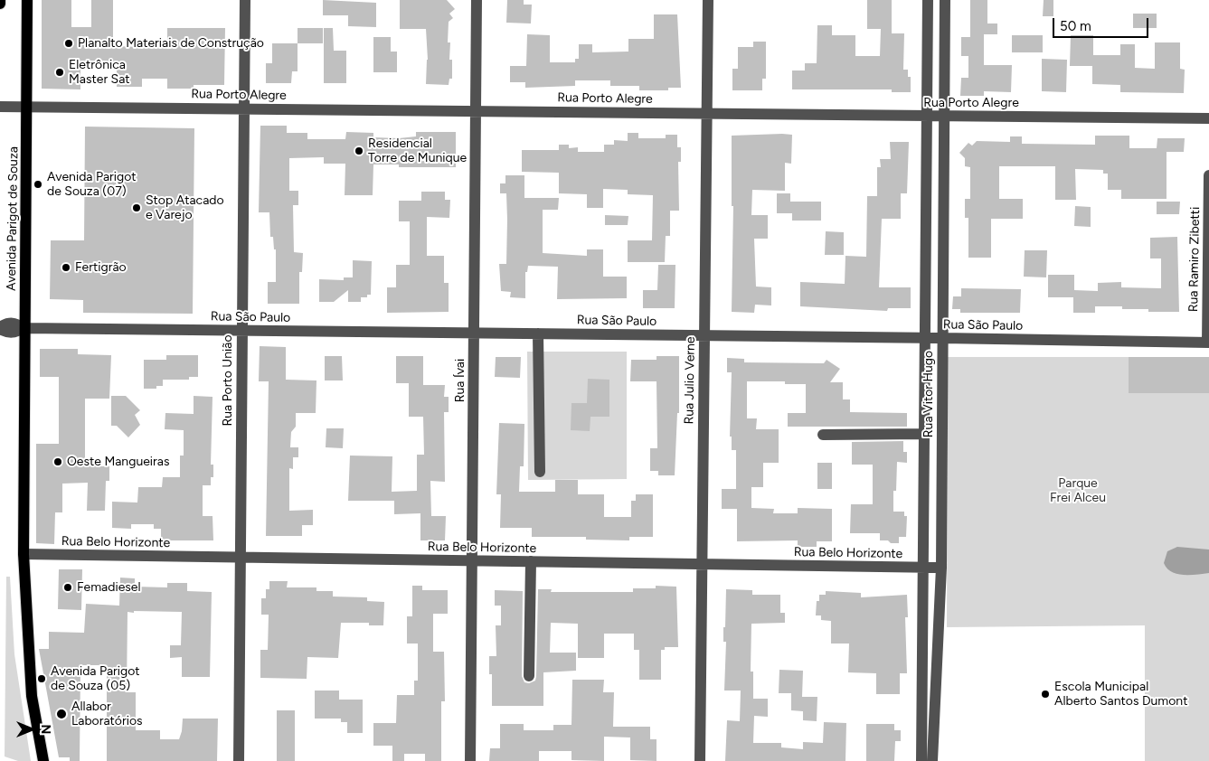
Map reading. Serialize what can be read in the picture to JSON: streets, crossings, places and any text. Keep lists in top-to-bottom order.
{
  "streets": {
    "main road": ["Avenida Parigot de Souza"],
    "street": [
      "Rua Porto Alegre",
      "Rua Ramiro Zibetti",
      "Rua São Paulo",
      "Rua Porto União",
      "Rua Ívai",
      "Rua Julio Verne",
      "Rua Vitor Hugo",
      "Rua Belo Horizonte"
    ]
  },
  "crossings": [
    ["Rua Porto Alegre", "Avenida Parigot de Souza"],
    ["Rua Porto Alegre", "Rua Porto União"],
    ["Rua Porto Alegre", "Rua Ívai"],
    ["Rua Porto Alegre", "Rua Julio Verne"],
    ["Rua Porto Alegre", "Rua Vitor Hugo"],
    ["Avenida Parigot de Souza", "Rua São Paulo"],
    ["Avenida Parigot de Souza", "Rua Belo Horizonte"],
    ["Rua Ramiro Zibetti", "Rua São Paulo"],
    ["Rua São Paulo", "Rua Porto União"],
    ["Rua São Paulo", "Rua Ívai"],
    ["Rua São Paulo", "Rua Julio Verne"],
    ["Rua São Paulo", "Rua Vitor Hugo"],
    ["Rua Porto União", "Rua Belo Horizonte"],
    ["Rua Ívai", "Rua Belo Horizonte"],
    ["Rua Julio Verne", "Rua Belo Horizonte"],
    ["Rua Vitor Hugo", "Rua Belo Horizonte"]
  ],
  "parks": ["Parque Frei Alceu"],
  "places": [
    "Planalto Materiais de Construção",
    "Eletrônica Master Sat",
    "Residencial Torre de Munique",
    "Avenida Parigot de Souza (07)",
    "Stop Atacado e Varejo",
    "Fertigrão",
    "Oeste Mangueiras",
    "Femadiesel",
    "Avenida Parigot de Souza (05)",
    "Escola Municipal Alberto Santos Dumont",
    "Allabor Laboratórios"
  ],
  "scale_bar": "50 m",
  "north": "right"
}
